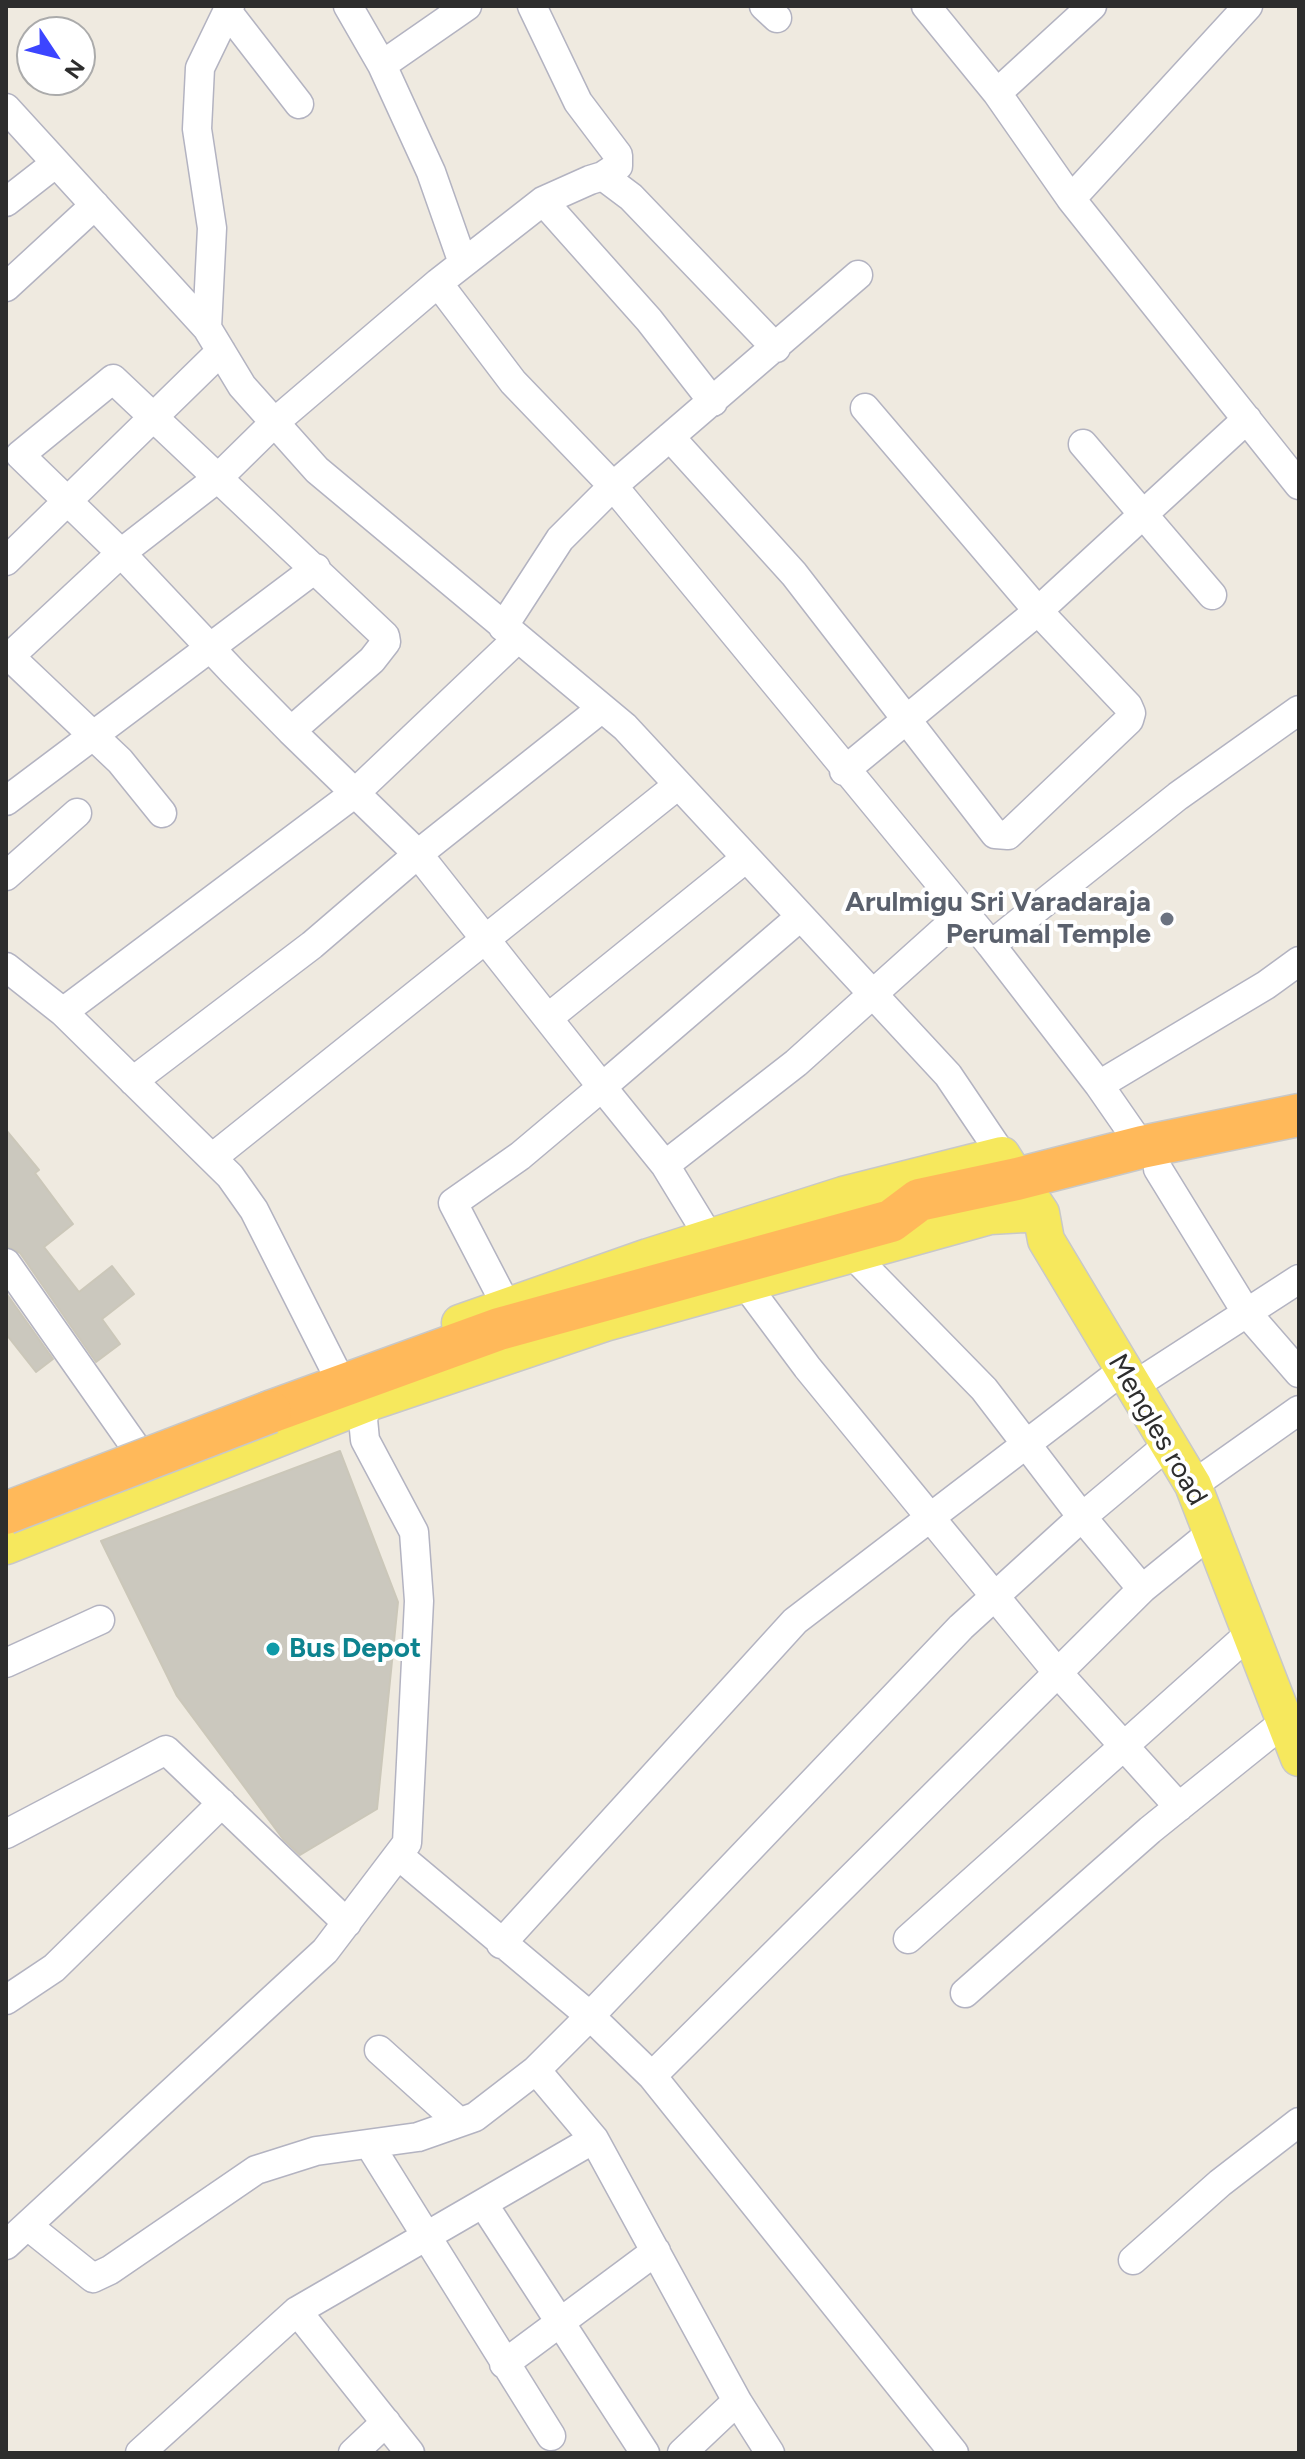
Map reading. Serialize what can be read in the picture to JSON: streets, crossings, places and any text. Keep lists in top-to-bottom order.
{
  "streets": {
    "main road": ["Mengles road"]
  },
  "places": ["Arulmigu Sri Varadaraja Perumal Temple", "Bus Depot"],
  "north": "bottom right"
}
